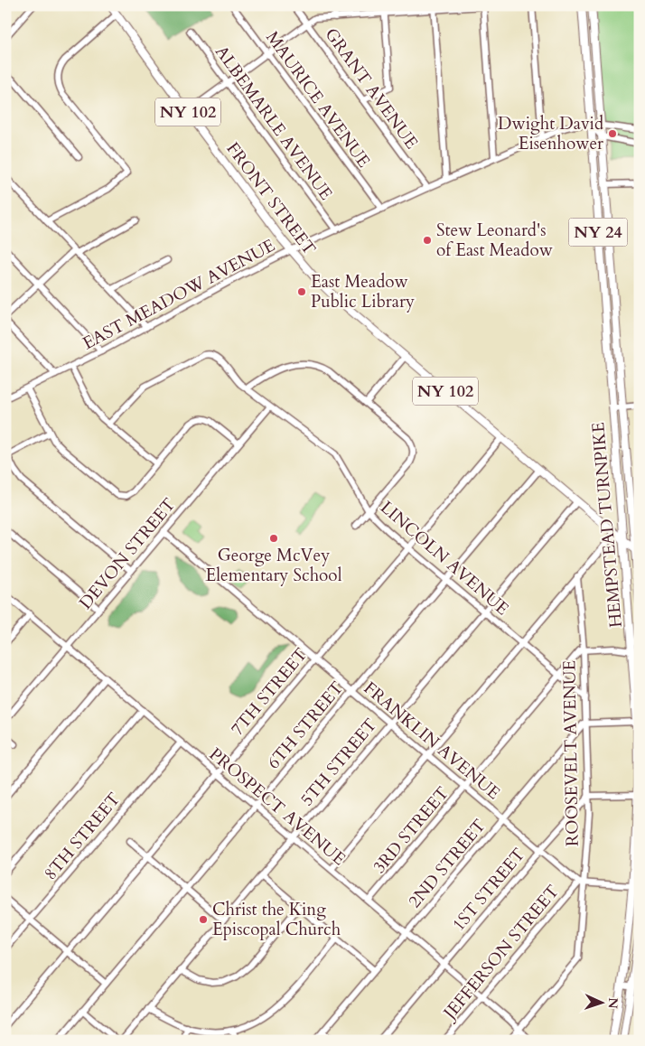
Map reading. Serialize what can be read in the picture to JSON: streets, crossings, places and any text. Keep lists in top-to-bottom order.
{
  "streets": {
    "main road": [
      "NY 102",
      "FRONT STREET",
      "NY 24",
      "HEMPSTEAD TURNPIKE"
    ],
    "street": [
      "GRANT AVENUE",
      "MAURICE AVENUE",
      "ALBEMARLE AVENUE",
      "EAST MEADOW AVENUE",
      "DEVON STREET",
      "LINCOLN AVENUE",
      "7TH STREET",
      "6TH STREET",
      "FRANKLIN AVENUE",
      "ROOSEVELT AVENUE",
      "5TH STREET",
      "PROSPECT AVENUE",
      "3RD STREET",
      "8TH STREET",
      "2ND STREET",
      "1ST STREET",
      "JEFFERSON STREET"
    ]
  },
  "crossings": [
    ["GRANT AVENUE", "EAST MEADOW AVENUE"],
    ["MAURICE AVENUE", "EAST MEADOW AVENUE"],
    ["ALBEMARLE AVENUE", "EAST MEADOW AVENUE"],
    ["FRONT STREET", "EAST MEADOW AVENUE"],
    ["FRONT STREET", "HEMPSTEAD TURNPIKE"],
    ["FRONT STREET", "7TH STREET"],
    ["FRONT STREET", "6TH STREET"],
    ["FRONT STREET", "5TH STREET"],
    ["EAST MEADOW AVENUE", "HEMPSTEAD TURNPIKE"],
    ["DEVON STREET", "LINCOLN AVENUE"],
    ["DEVON STREET", "FRANKLIN AVENUE"],
    ["DEVON STREET", "PROSPECT AVENUE"],
    ["LINCOLN AVENUE", "7TH STREET"],
    ["LINCOLN AVENUE", "6TH STREET"],
    ["LINCOLN AVENUE", "ROOSEVELT AVENUE"],
    ["LINCOLN AVENUE", "5TH STREET"],
    ["LINCOLN AVENUE", "3RD STREET"],
    ["7TH STREET", "FRANKLIN AVENUE"],
    ["7TH STREET", "PROSPECT AVENUE"],
    ["6TH STREET", "FRANKLIN AVENUE"],
    ["6TH STREET", "PROSPECT AVENUE"],
    ["FRANKLIN AVENUE", "ROOSEVELT AVENUE"],
    ["FRANKLIN AVENUE", "5TH STREET"],
    ["FRANKLIN AVENUE", "3RD STREET"],
    ["FRANKLIN AVENUE", "2ND STREET"],
    ["FRANKLIN AVENUE", "1ST STREET"],
    ["FRANKLIN AVENUE", "JEFFERSON STREET"],
    ["ROOSEVELT AVENUE", "PROSPECT AVENUE"],
    ["ROOSEVELT AVENUE", "3RD STREET"],
    ["ROOSEVELT AVENUE", "2ND STREET"],
    ["ROOSEVELT AVENUE", "1ST STREET"],
    ["ROOSEVELT AVENUE", "JEFFERSON STREET"],
    ["5TH STREET", "PROSPECT AVENUE"],
    ["PROSPECT AVENUE", "3RD STREET"],
    ["PROSPECT AVENUE", "8TH STREET"],
    ["PROSPECT AVENUE", "2ND STREET"],
    ["PROSPECT AVENUE", "1ST STREET"],
    ["PROSPECT AVENUE", "JEFFERSON STREET"]
  ],
  "places": [
    "Dwight David Eisenhower",
    "Stew Leonard's of East Meadow",
    "East Meadow Public Library",
    "George McVey Elementary School",
    "Christ the King Episcopal Church"
  ],
  "north": "right"
}
